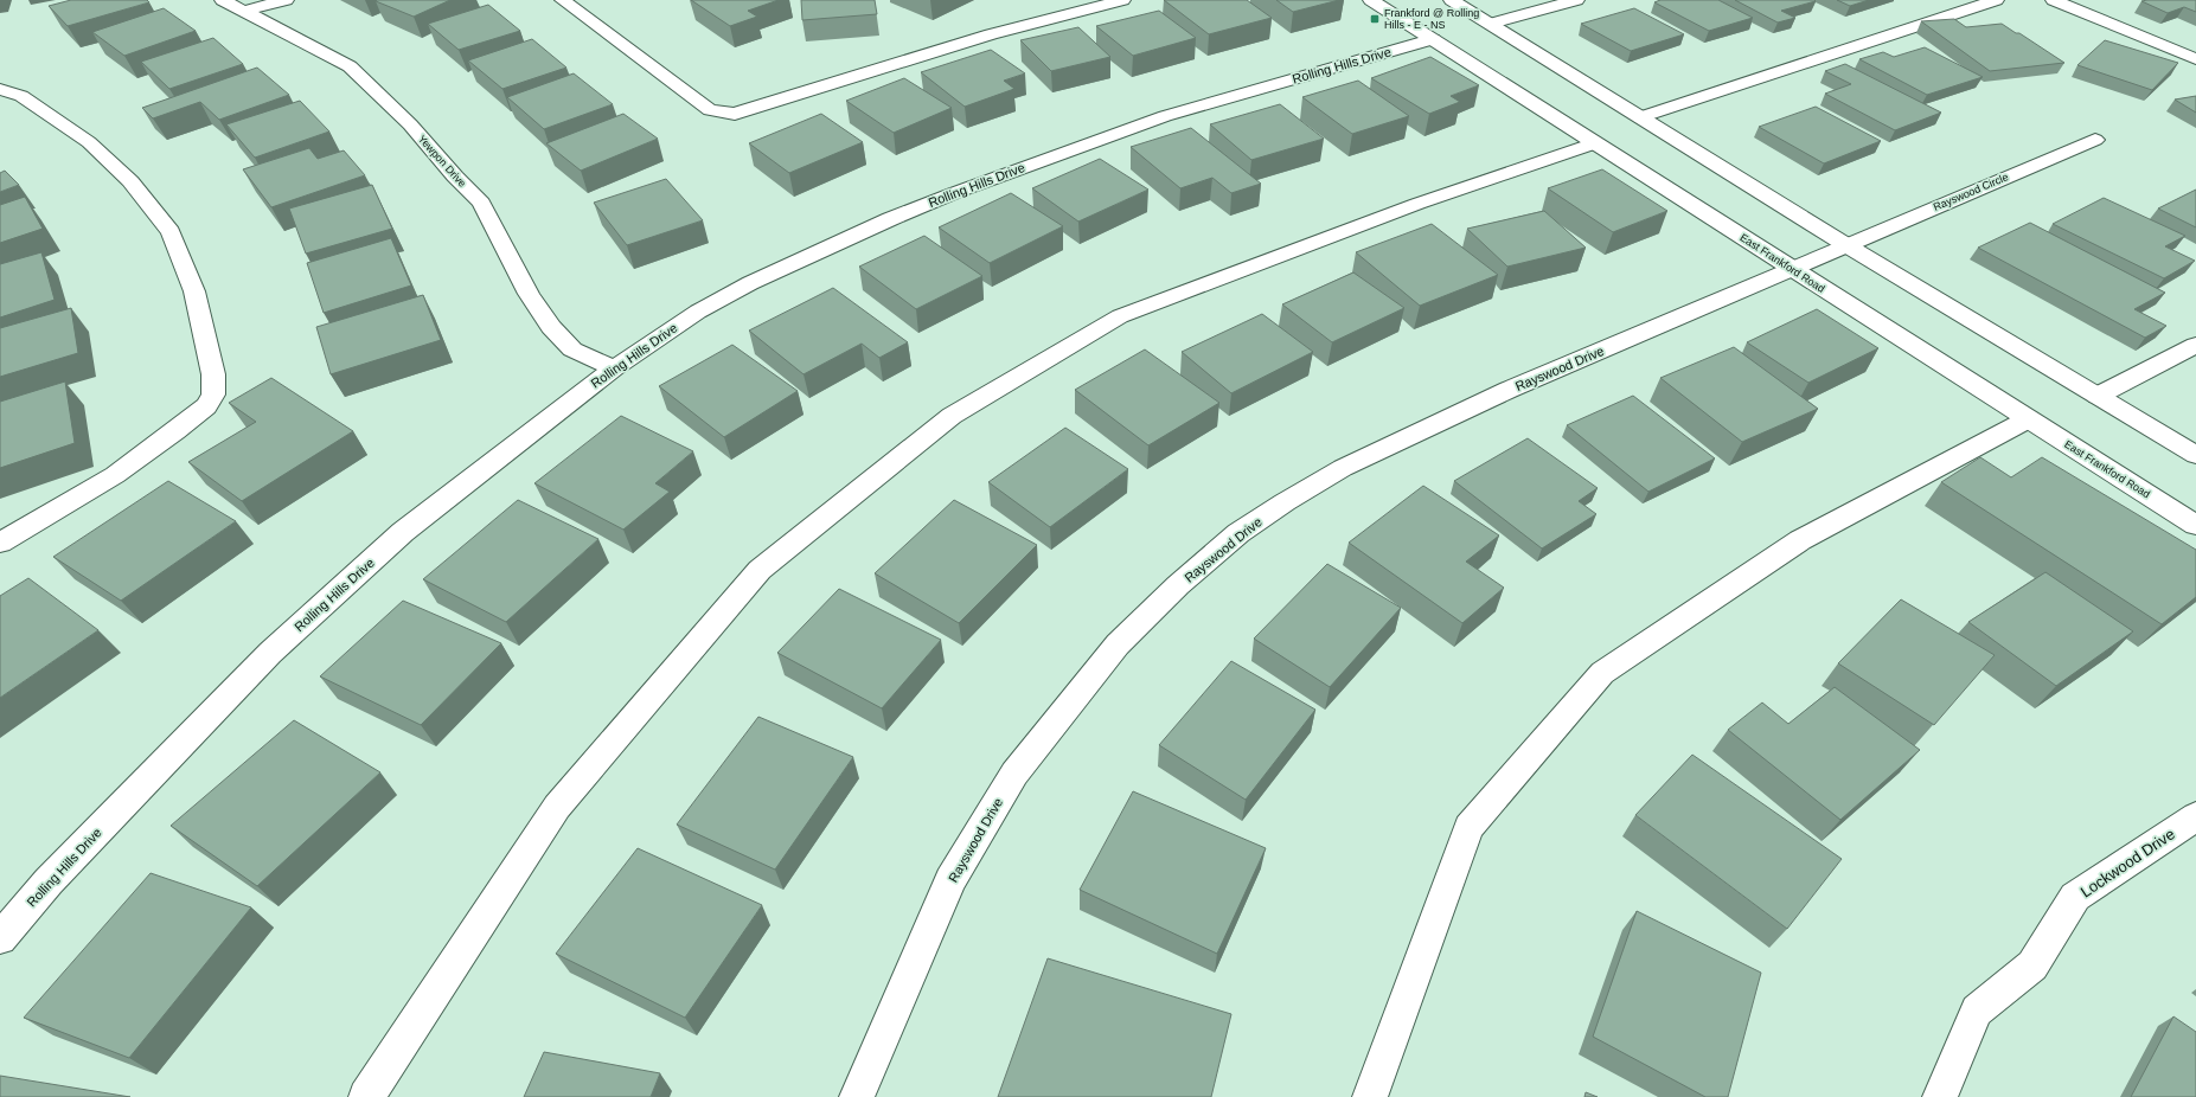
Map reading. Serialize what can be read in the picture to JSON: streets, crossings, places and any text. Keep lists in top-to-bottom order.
{
  "streets": {
    "street": [
      "Rolling Hills Drive",
      "Yewpon Drive",
      "Rayswood Circle",
      "East Frankford Road",
      "Rayswood Drive",
      "Lockwood Drive"
    ]
  },
  "crossings": [
    ["Rolling Hills Drive", "Yewpon Drive"],
    ["Rolling Hills Drive", "East Frankford Road"],
    ["Rayswood Circle", "Rayswood Drive"],
    ["East Frankford Road", "Rayswood Drive"]
  ],
  "places": {
    "transit": ["Frankford @ Rolling Hills - E - NS"]
  }
}
